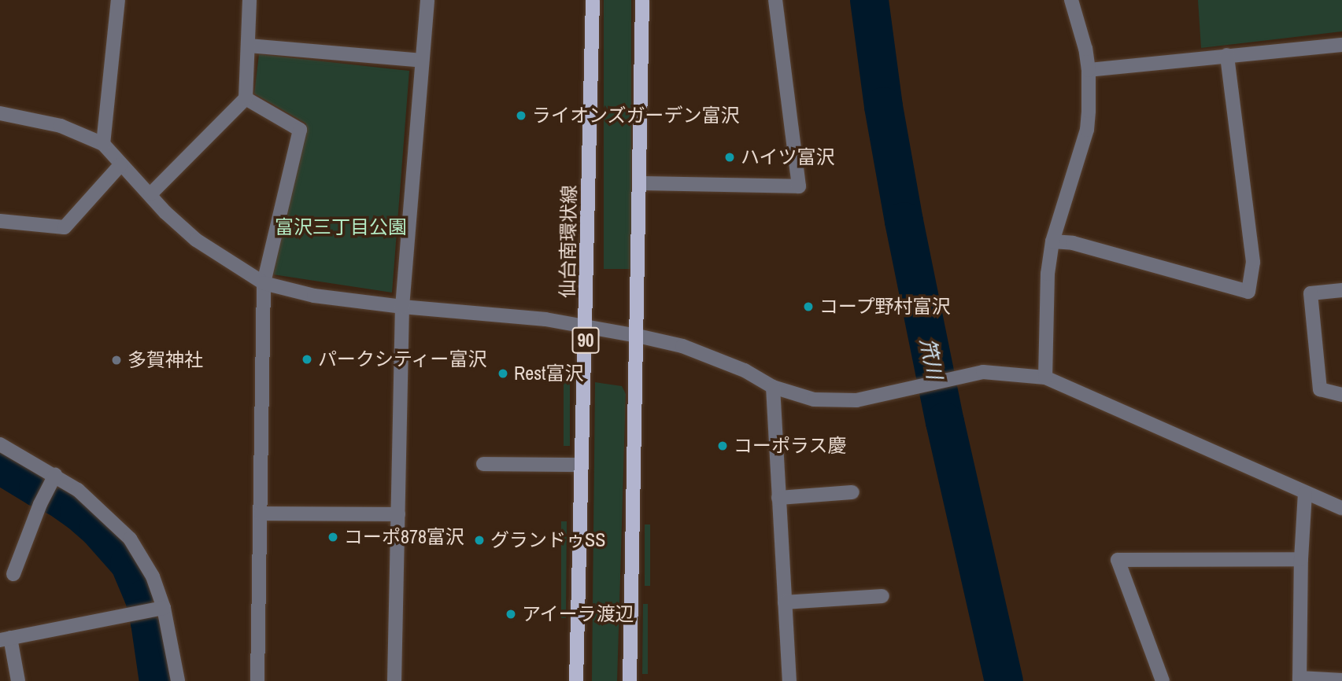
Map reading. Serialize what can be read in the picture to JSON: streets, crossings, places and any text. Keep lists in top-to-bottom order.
{
  "streets": {
    "main road": ["仙台南環状線", "90"]
  },
  "water": ["笊川"],
  "parks": ["富沢三丁目公園"],
  "places": [
    "ライオンズガーデン富沢",
    "ハイツ富沢",
    "コープ野村富沢",
    "パークシティー富沢",
    "多賀神社",
    "Rest富沢",
    "コーポラス慶",
    "コーポ878富沢",
    "グランドゥSS",
    "アイーラ渡辺"
  ]
}
